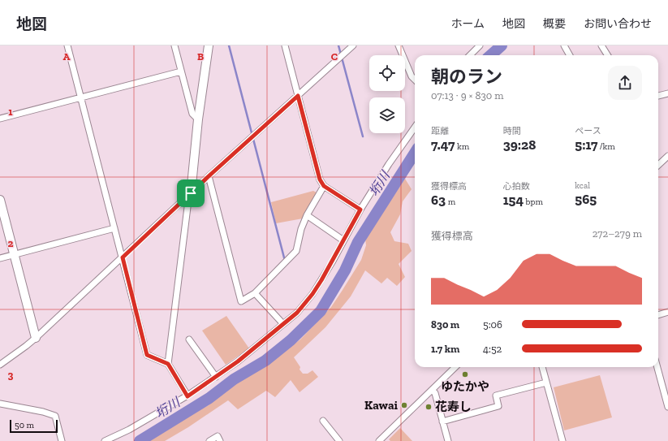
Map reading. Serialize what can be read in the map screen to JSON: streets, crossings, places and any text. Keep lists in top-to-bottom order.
{
  "water": ["垳川"],
  "places": ["ゆたかや", "Kawai", "花寿し"],
  "scale_bar": "50 m",
  "page": {
    "header": "地図",
    "nav": [
      "ホーム",
      "地図",
      "概要",
      "お問い合わせ"
    ],
    "heading": ["朝のラン", "07:13 · 9 × 830 m"],
    "stats": [
      ["距離", "7.47 km"],
      ["時間", "39:28"],
      ["ペース", "5:17 /km"],
      ["獲得標高", "63 m"],
      ["心拍数", "154 bpm"],
      ["kcal", "565"]
    ],
    "chart": ["獲得標高", "272–279 m"],
    "list": [
      {
        "name": "830 m",
        "note": "5:06"
      },
      {
        "name": "1.7 km",
        "note": "4:52"
      }
    ],
    "scale": "50 m"
  },
  "grid": {
    "columns": ["A", "B", "C"],
    "rows": ["1", "2", "3"]
  }
}
